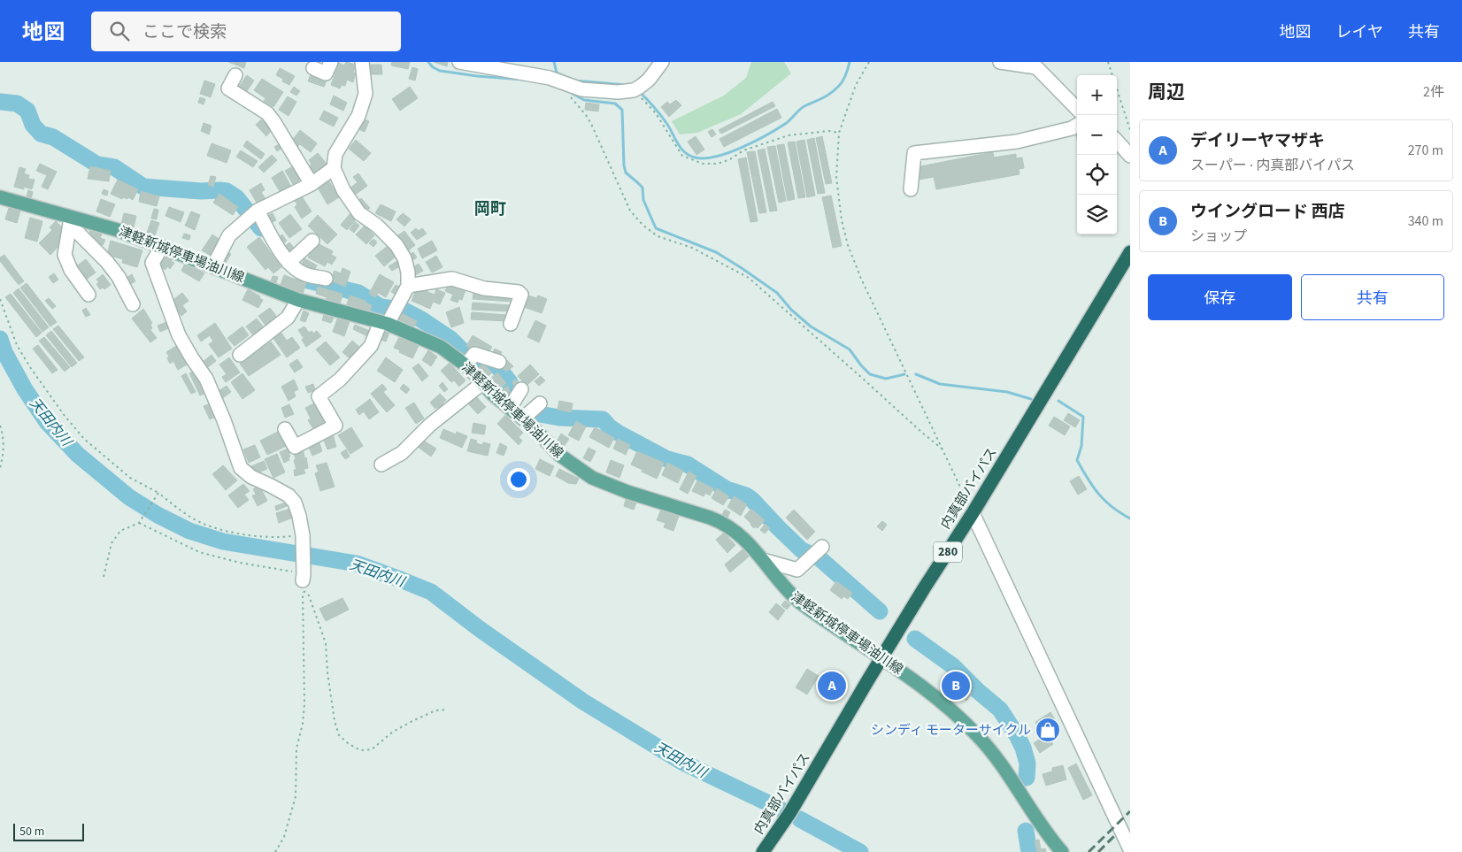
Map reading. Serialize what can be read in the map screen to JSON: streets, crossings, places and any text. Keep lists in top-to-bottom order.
{
  "streets": {
    "highway": ["内真部バイパス", "280"],
    "main road": ["津軽新城停車場油川線"]
  },
  "crossings": [
    ["津軽新城停車場油川線", "内真部バイパス"]
  ],
  "districts": ["岡町"],
  "water": ["天田内川"],
  "places": {
    "shop": ["シンディ モーターサイクル"]
  },
  "scale_bar": "50 m",
  "page": {
    "header": "地図",
    "search": "ここで検索",
    "nav": ["地図", "レイヤ", "共有"],
    "heading": ["周辺", "2件"],
    "map_buttons": ["+", "−"],
    "list": [
      {
        "mark": "A",
        "name": "デイリーヤマザキ",
        "note": "スーパー · 内真部バイパス",
        "value": "270 m"
      },
      {
        "mark": "B",
        "name": "ウイングロード 西店",
        "note": "ショップ",
        "value": "340 m"
      }
    ],
    "buttons": ["保存", "共有"],
    "pins": ["A", "B"],
    "scale": "50 m"
  }
}
